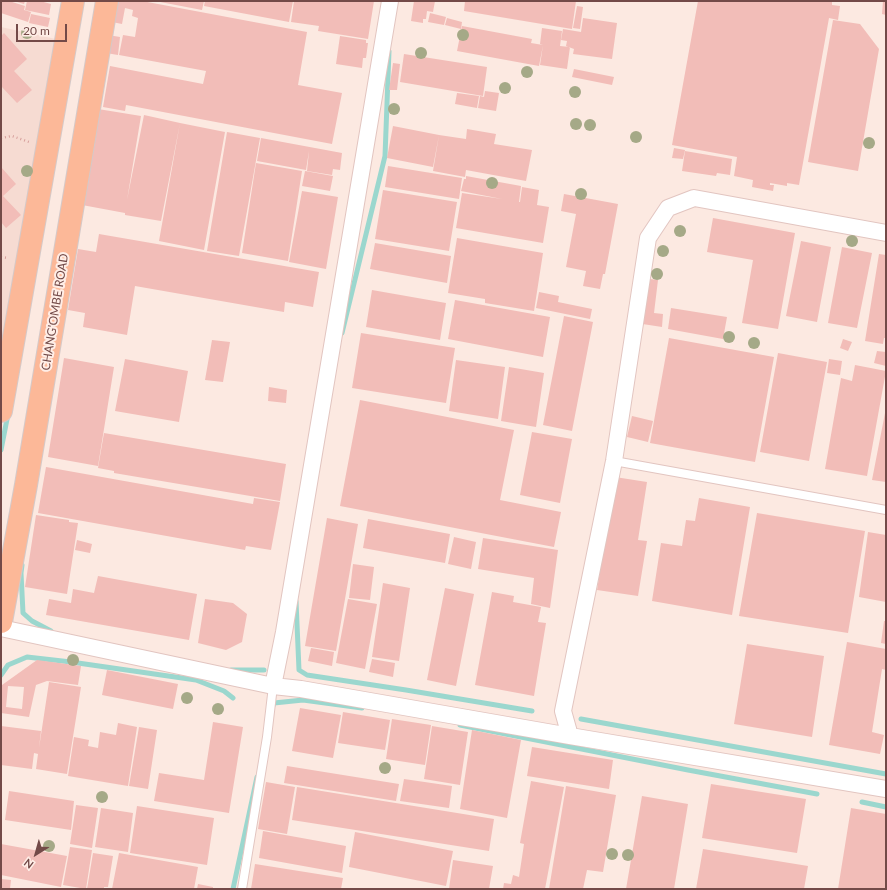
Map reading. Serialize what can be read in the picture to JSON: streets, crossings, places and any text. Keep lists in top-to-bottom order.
{
  "streets": {
    "main road": ["CHANG'OMBE ROAD"]
  },
  "scale_bar": "20 m",
  "north": "bottom left"
}
